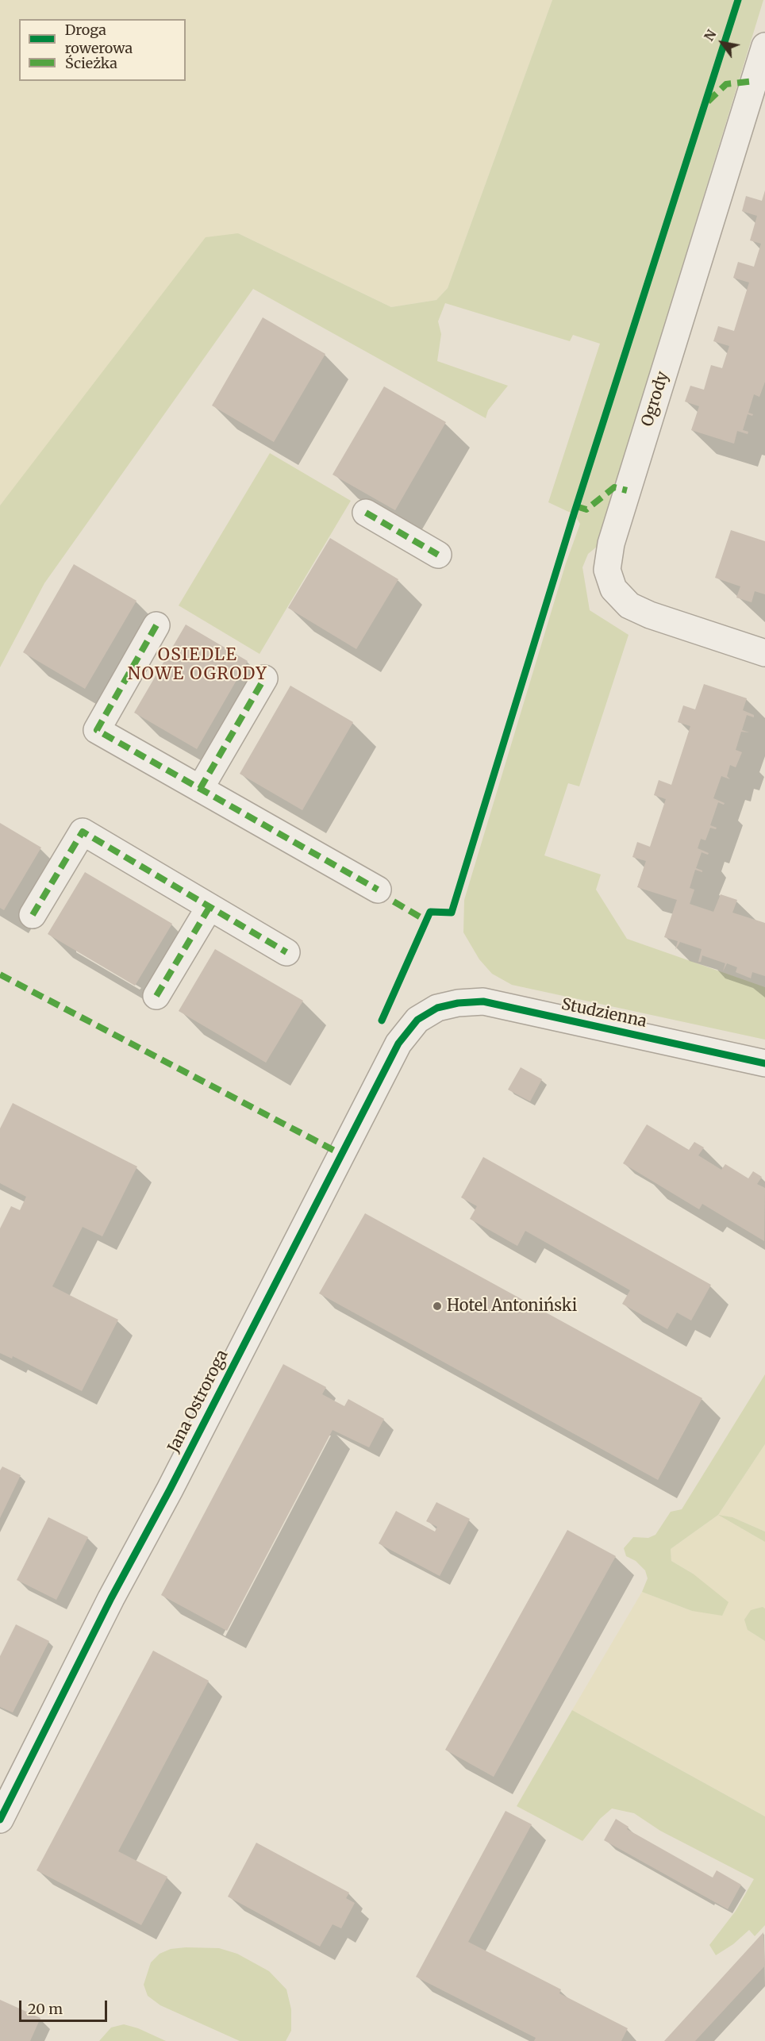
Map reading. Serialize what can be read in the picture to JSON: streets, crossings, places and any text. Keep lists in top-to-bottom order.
{
  "streets": {
    "street": ["Ogrody", "Studzienna", "Jana Ostroroga"]
  },
  "crossings": [
    ["Studzienna", "Jana Ostroroga"]
  ],
  "districts": ["OSIEDLE NOWE OGRODY"],
  "places": ["Hotel Antoniński"],
  "legend": ["Droga rowerowa", "Ścieżka"],
  "scale_bar": "20 m",
  "north": "top left"
}
